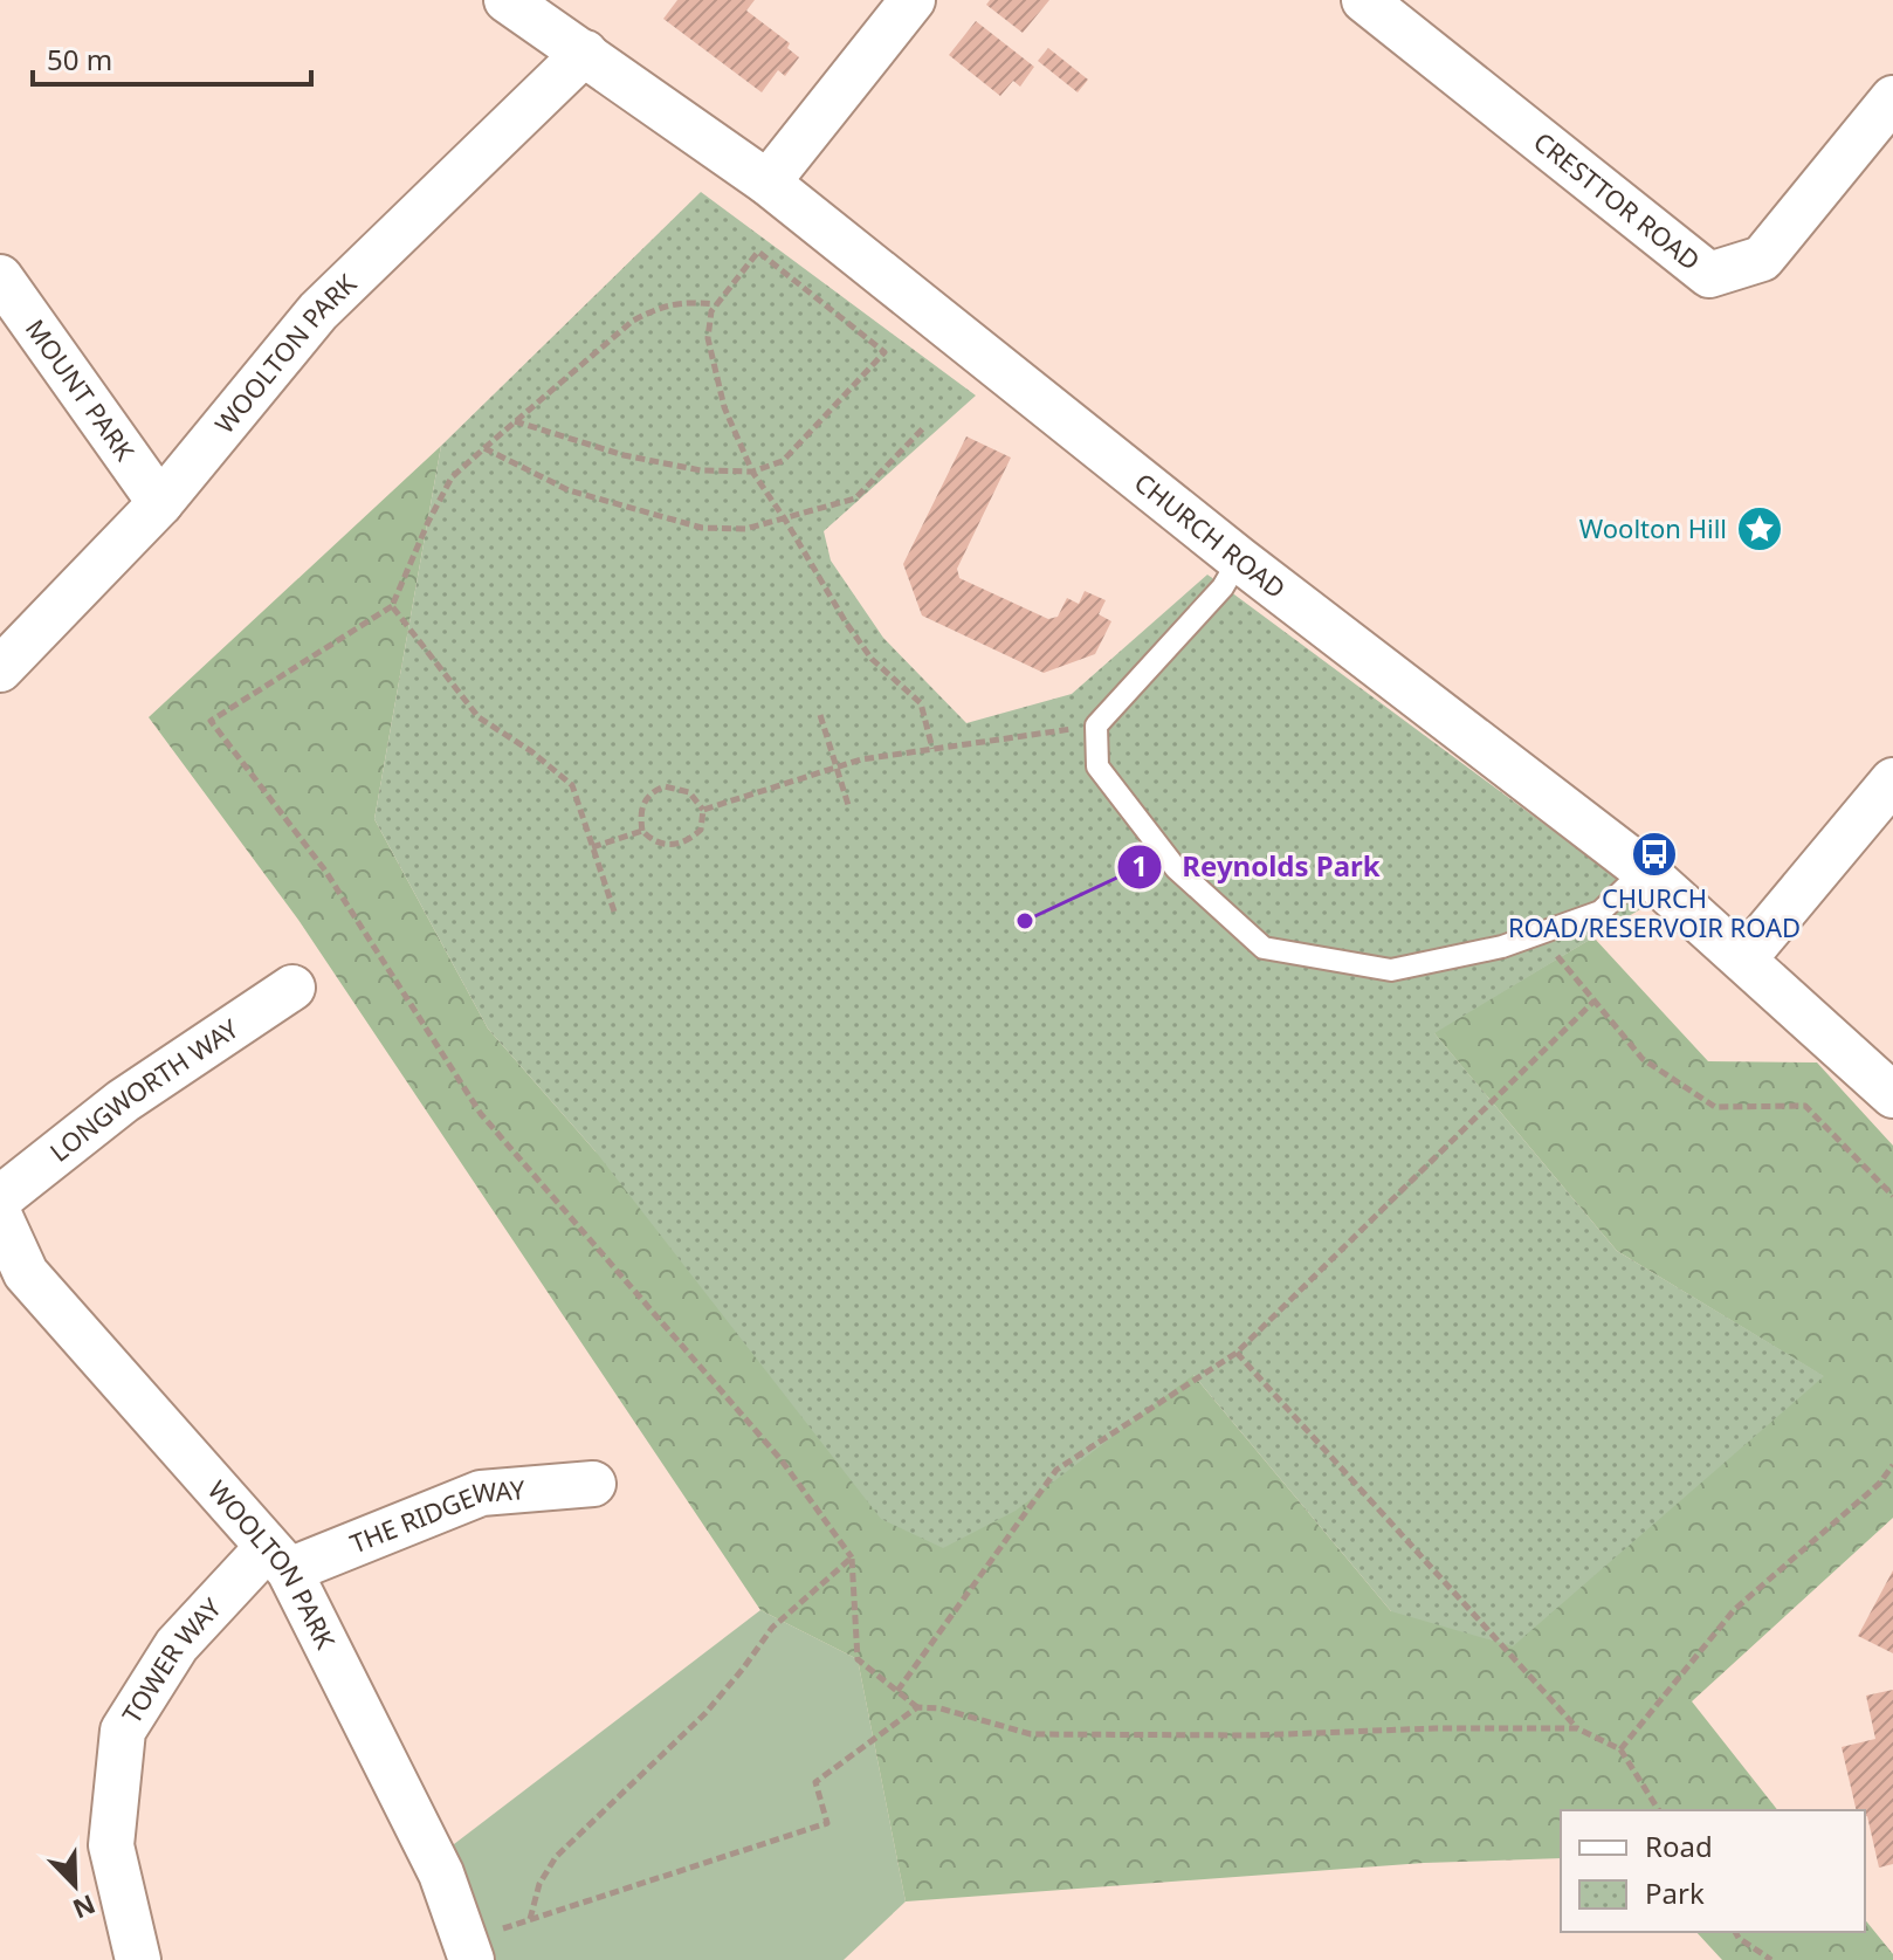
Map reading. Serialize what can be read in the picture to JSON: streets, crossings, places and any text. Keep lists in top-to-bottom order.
{
  "streets": {
    "street": [
      "CRESTTOR ROAD",
      "WOOLTON PARK",
      "MOUNT PARK",
      "CHURCH ROAD",
      "LONGWORTH WAY",
      "THE RIDGEWAY",
      "TOWER WAY"
    ]
  },
  "crossings": [
    ["WOOLTON PARK", "MOUNT PARK"],
    ["WOOLTON PARK", "CHURCH ROAD"],
    ["WOOLTON PARK", "THE RIDGEWAY"],
    ["WOOLTON PARK", "TOWER WAY"],
    ["THE RIDGEWAY", "TOWER WAY"]
  ],
  "places": {
    "place": ["Woolton Hill"],
    "bus stop": ["CHURCH ROAD/RESERVOIR ROAD"],
    "other": ["Reynolds Park"]
  },
  "legend": ["Road", "Park"],
  "scale_bar": "50 m",
  "north": "bottom right"
}
